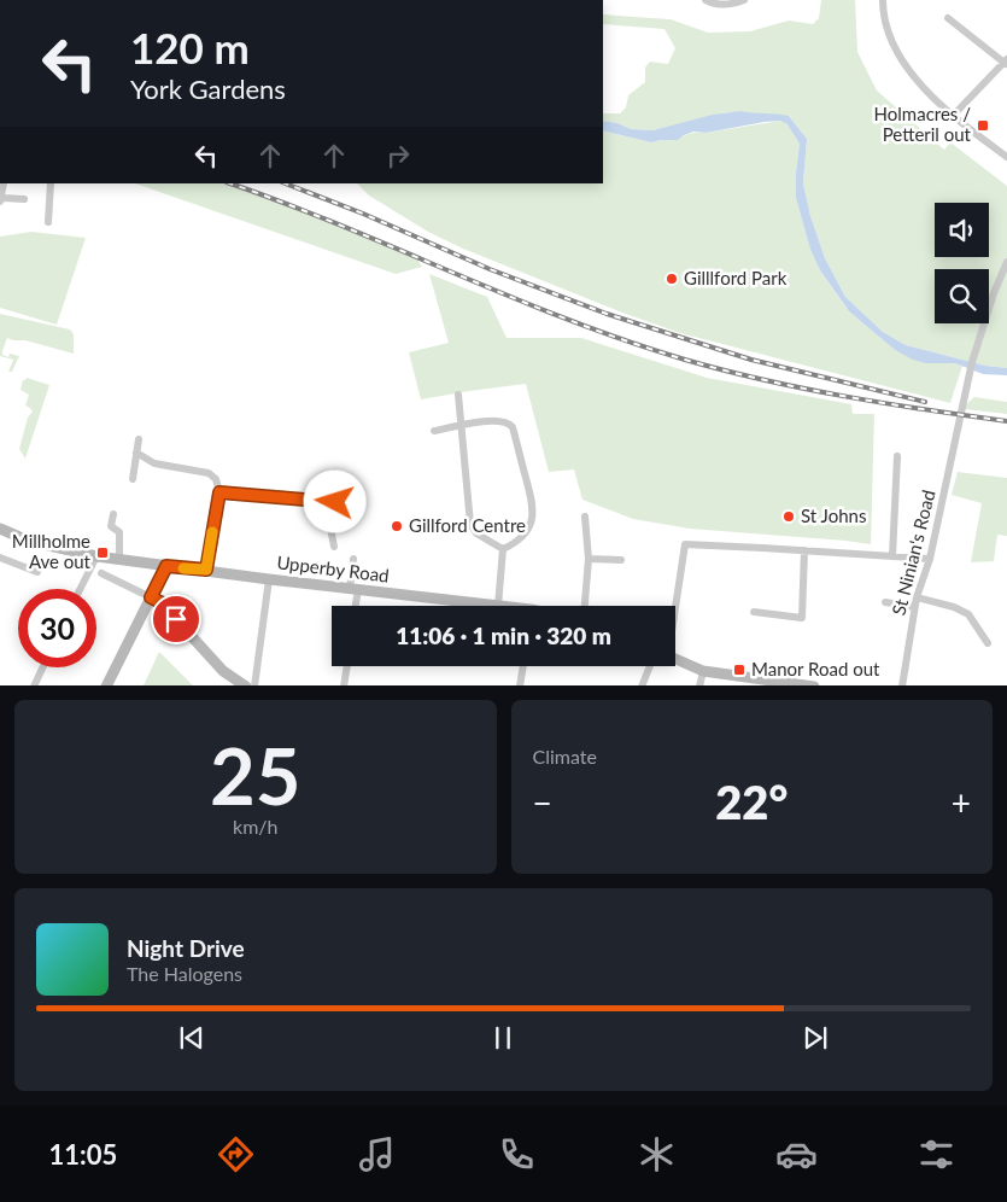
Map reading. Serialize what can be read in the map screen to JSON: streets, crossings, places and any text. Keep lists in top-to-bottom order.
{
  "streets": {
    "street": ["St Ninian's Road", "Upperby Road"]
  },
  "places": {
    "transit": ["Holmacres / Petteril out", "Millholme Ave out", "Manor Road out"],
    "other": ["Gilllford Park", "St Johns", "Gillford Centre"]
  },
  "page": {
    "turn": ["120 m", "York Gardens"],
    "limit": "30",
    "trip": "11:06 · 1 min · 320 m",
    "tile": [
      ["25", "km/h"],
      "Climate"
    ],
    "heat": ["−", "22°", "+"],
    "song": ["Night Drive", "The Halogens"],
    "tabs": "11:05"
  }
}
